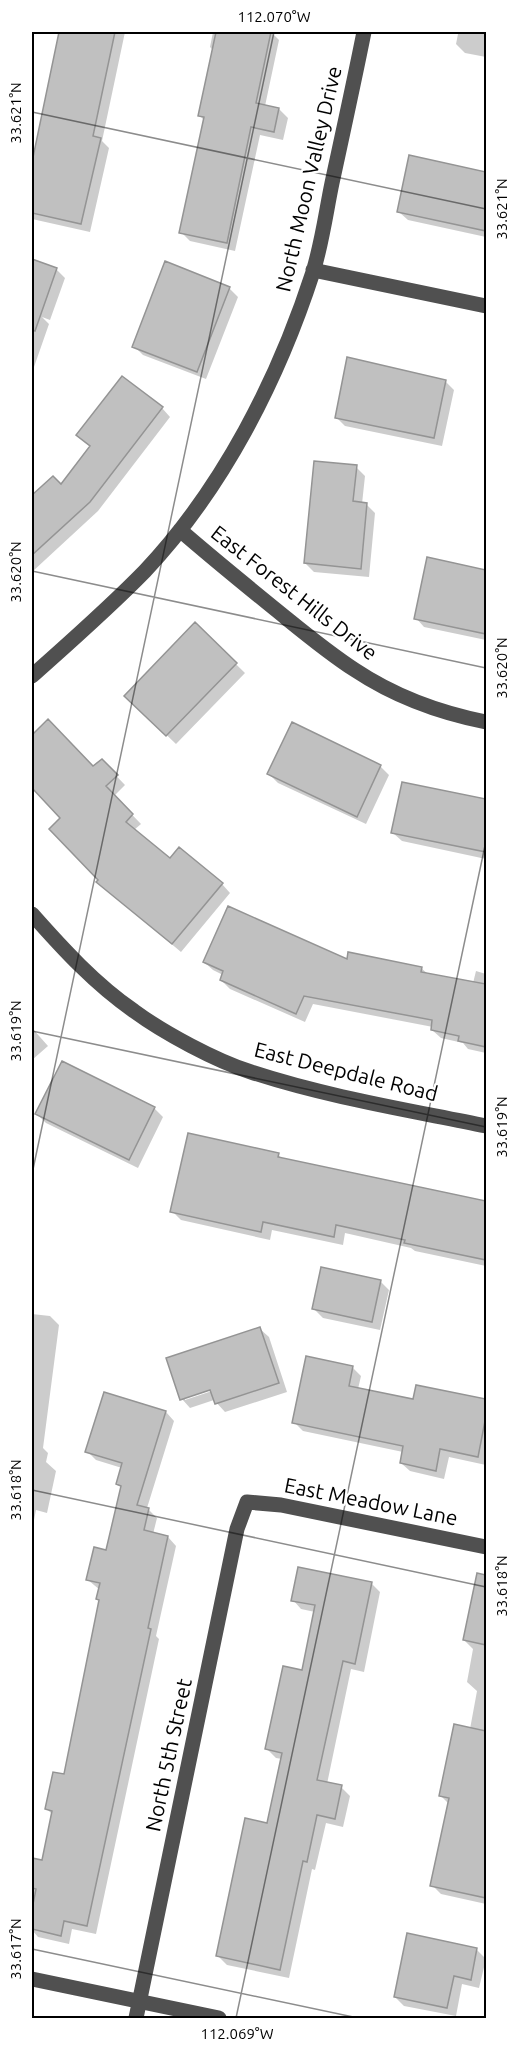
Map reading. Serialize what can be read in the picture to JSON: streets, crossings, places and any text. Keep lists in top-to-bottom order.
{
  "streets": {
    "street": [
      "North Moon Valley Drive",
      "East Forest Hills Drive",
      "East Deepdale Road",
      "East Meadow Lane",
      "North 5th Street"
    ]
  },
  "crossings": [
    ["North Moon Valley Drive", "East Forest Hills Drive"],
    ["East Meadow Lane", "North 5th Street"]
  ],
  "coordinates": [
    "112.070°W",
    "33.621°N",
    "33.620°N",
    "33.619°N",
    "33.618°N",
    "33.617°N",
    "112.069°W"
  ]
}
